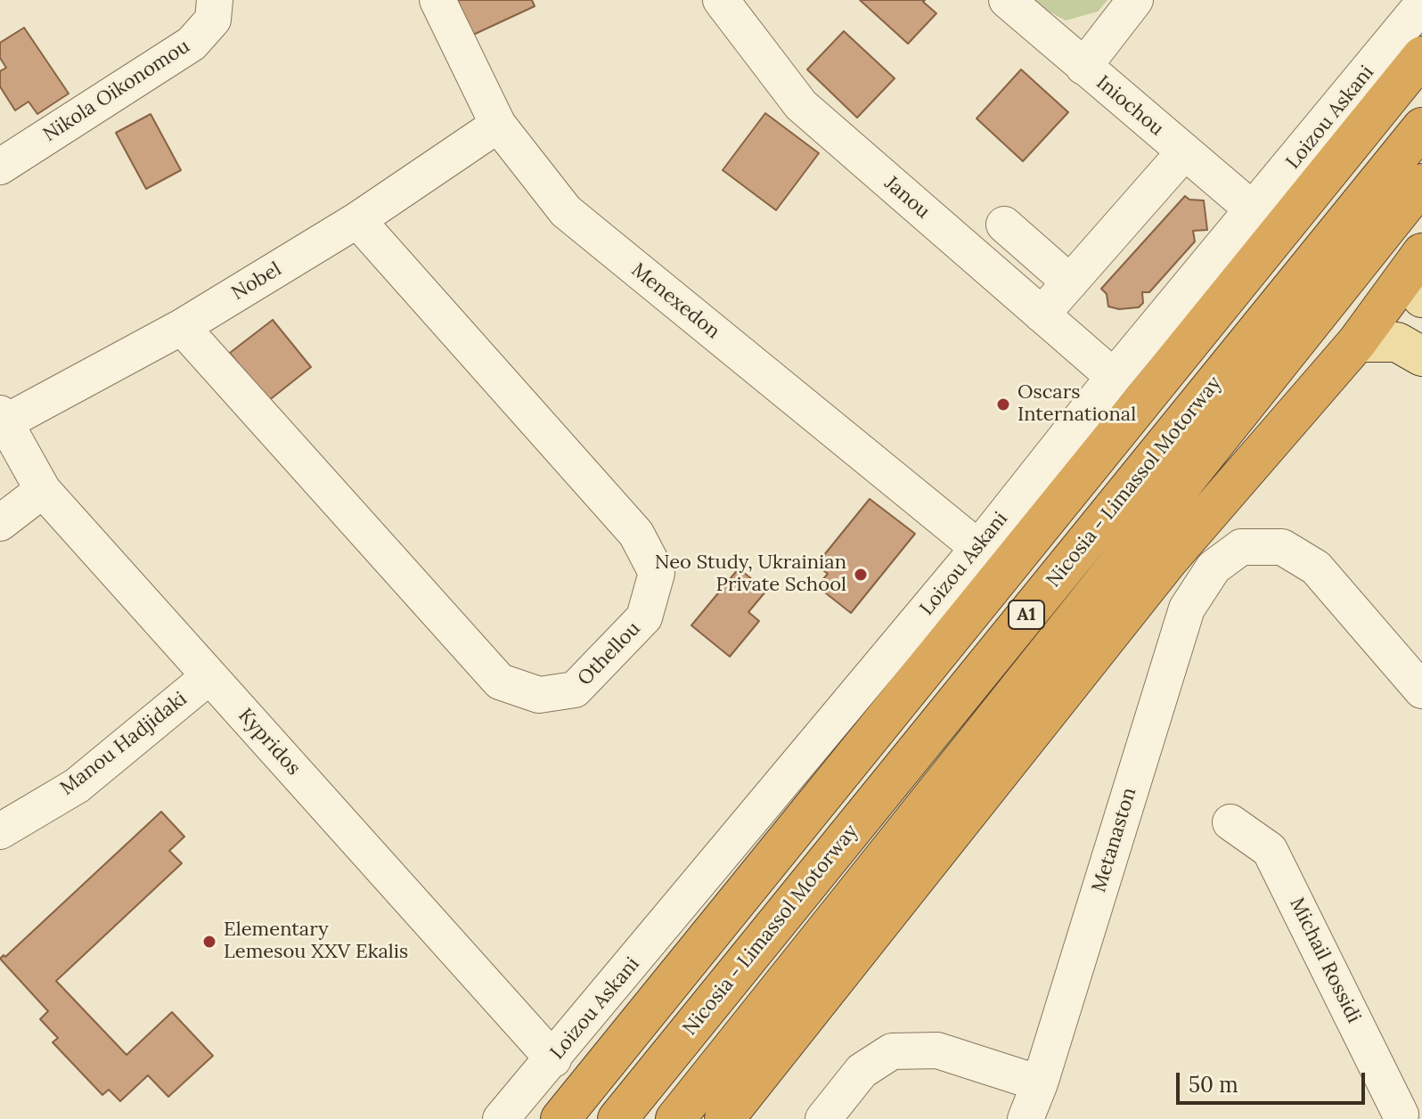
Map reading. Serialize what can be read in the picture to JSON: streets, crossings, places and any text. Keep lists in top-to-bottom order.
{
  "streets": {
    "highway": ["Nicosia - Limassol Motorway", "A1"],
    "street": [
      "Nikola Oikonomou",
      "Iniochou",
      "Loizou Askani",
      "Janou",
      "Nobel",
      "Menexedon",
      "Othellou",
      "Kypridos",
      "Manou Hadjidaki",
      "Metanaston",
      "Michail Rossidi"
    ]
  },
  "crossings": [
    ["Iniochou", "Loizou Askani"],
    ["Loizou Askani", "Janou"],
    ["Loizou Askani", "Menexedon"],
    ["Loizou Askani", "Kypridos"],
    ["Nobel", "Menexedon"],
    ["Nobel", "Othellou"],
    ["Nobel", "Kypridos"],
    ["Kypridos", "Manou Hadjidaki"]
  ],
  "places": ["Oscars International", "Neo Study, Ukrainian Private School", "Elementary Lemesou XXV Ekalis"],
  "scale_bar": "50 m"
}
